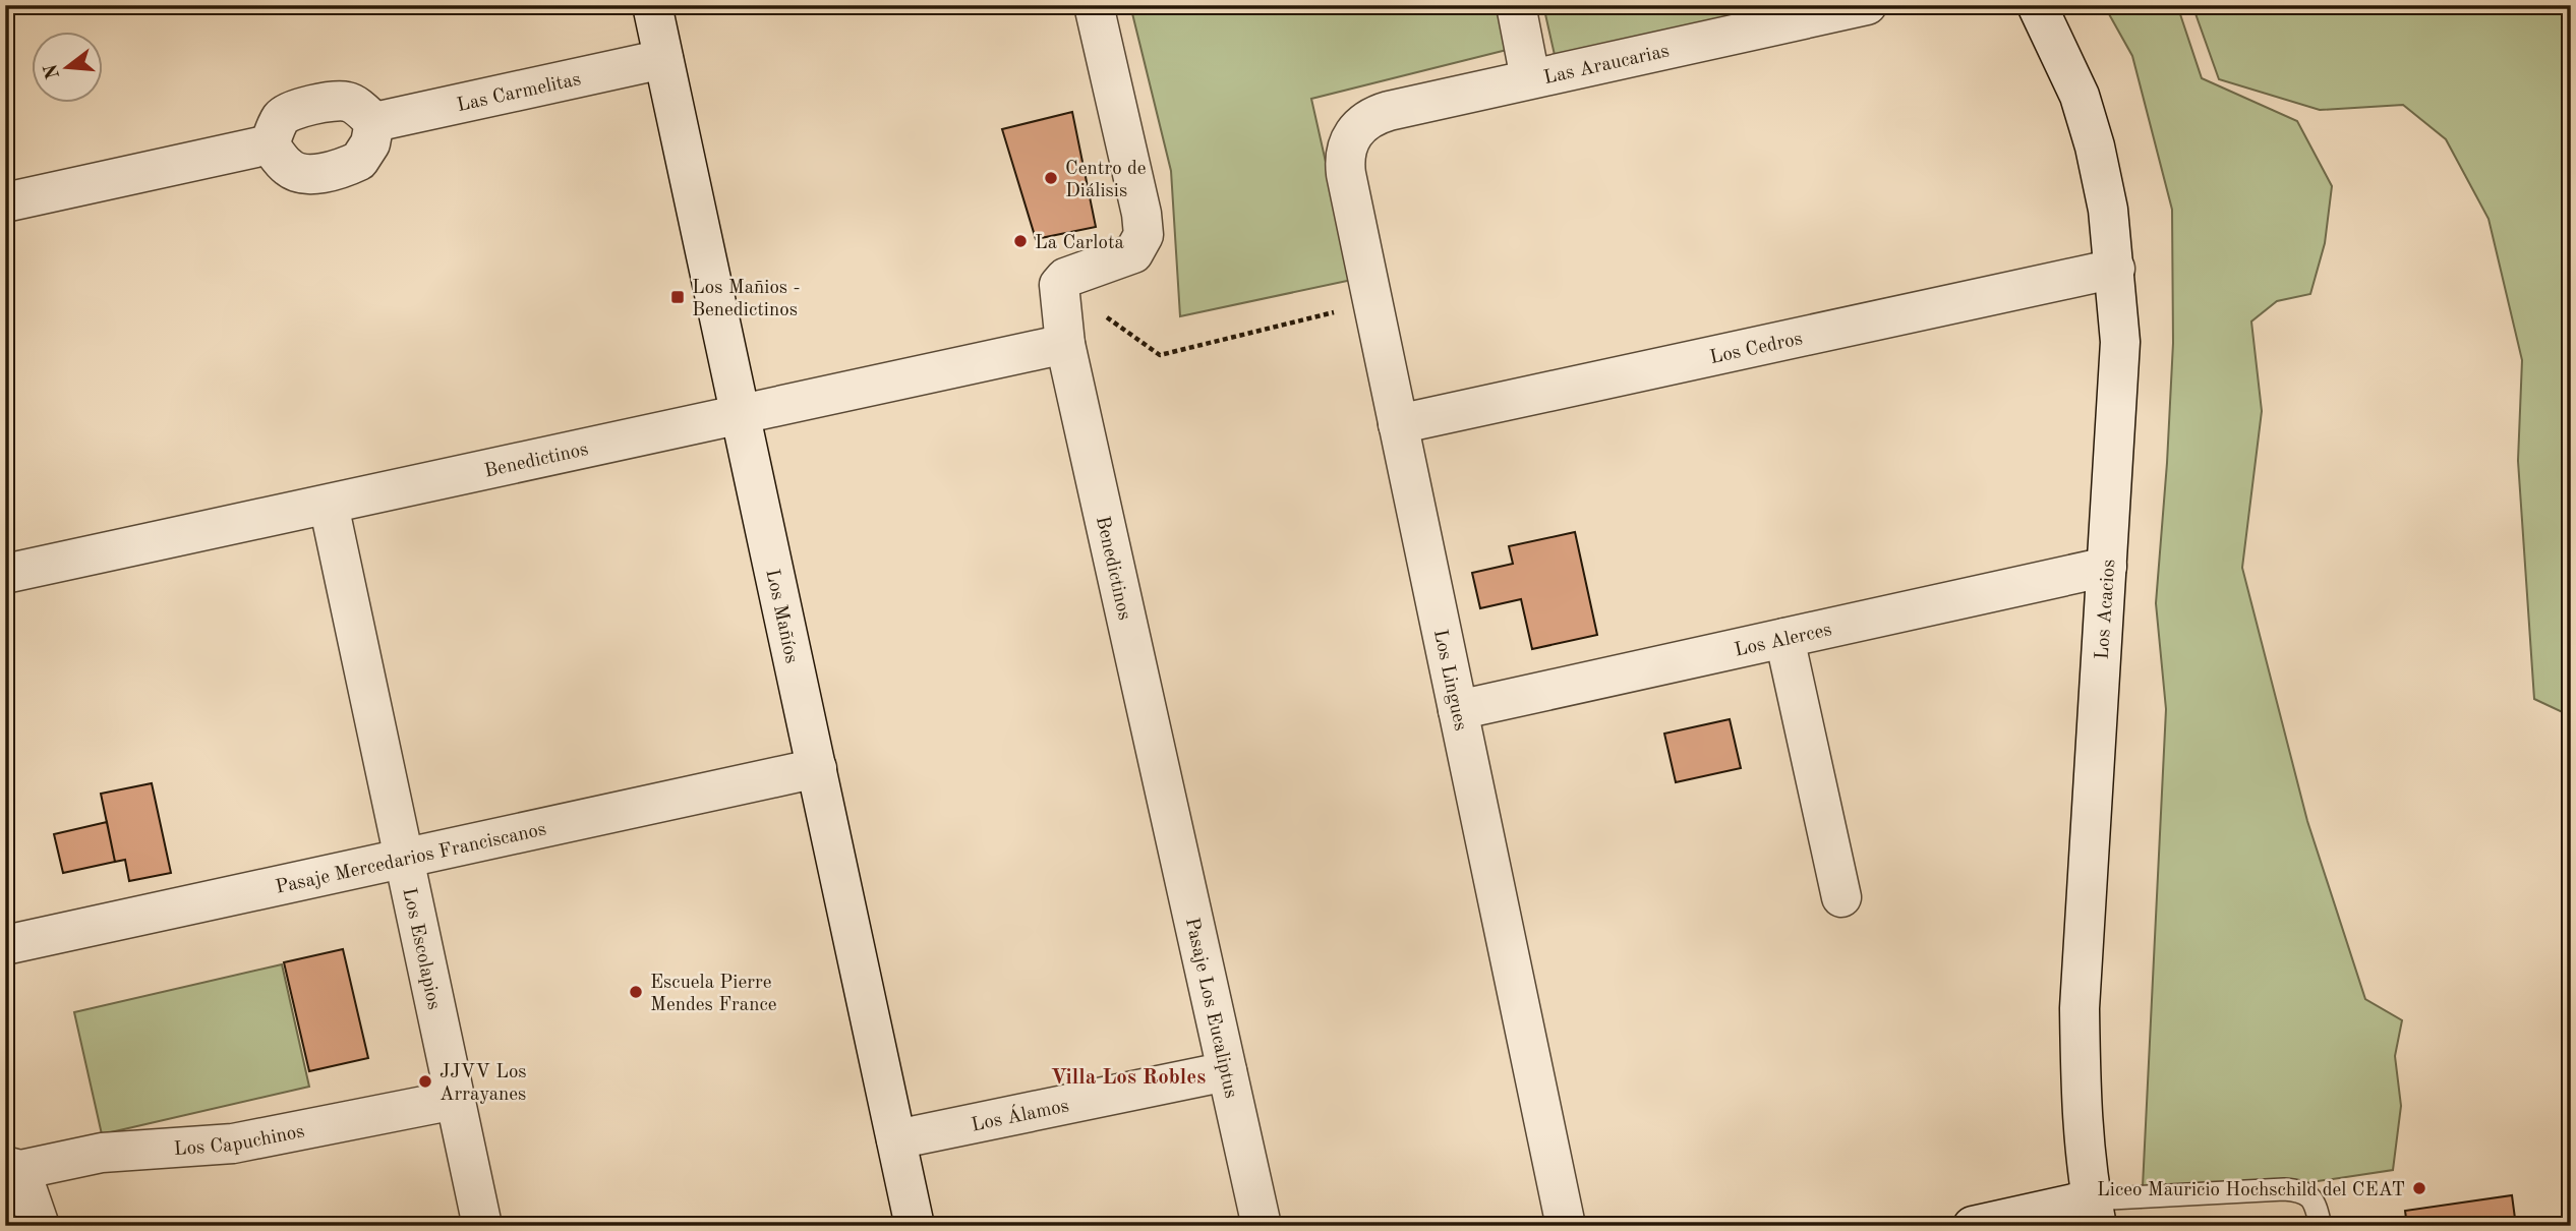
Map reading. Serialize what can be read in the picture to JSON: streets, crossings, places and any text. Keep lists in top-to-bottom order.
{
  "streets": {
    "street": [
      "Las Araucarias",
      "Las Carmelitas",
      "Los Cedros",
      "Benedictinos",
      "Los Acacios",
      "Los Mañíos",
      "Los Alerces",
      "Los Lingues",
      "Pasaje Mercedarios Franciscanos",
      "Los Escolapios",
      "Pasaje Los Eucaliptus",
      "Los Álamos",
      "Los Capuchinos"
    ]
  },
  "crossings": [
    ["Las Araucarias", "Los Lingues"],
    ["Las Carmelitas", "Los Mañíos"],
    ["Los Cedros", "Los Acacios"],
    ["Los Cedros", "Los Lingues"],
    ["Benedictinos", "Los Mañíos"],
    ["Benedictinos", "Los Escolapios"],
    ["Benedictinos", "Pasaje Los Eucaliptus"],
    ["Los Acacios", "Los Alerces"],
    ["Los Mañíos", "Pasaje Mercedarios Franciscanos"],
    ["Los Mañíos", "Los Álamos"],
    ["Los Alerces", "Los Lingues"],
    ["Pasaje Mercedarios Franciscanos", "Los Escolapios"],
    ["Los Escolapios", "Los Capuchinos"],
    ["Pasaje Los Eucaliptus", "Los Álamos"]
  ],
  "districts": ["Villa Los Robles"],
  "places": {
    "other": [
      "Centro de Diálisis",
      "La Carlota",
      "Escuela Pierre Mendes France",
      "JJVV Los Arrayanes",
      "Liceo Mauricio Hochschild del CEAT"
    ],
    "transit": ["Los Mañios - Benedictinos"]
  },
  "north": "left"
}
